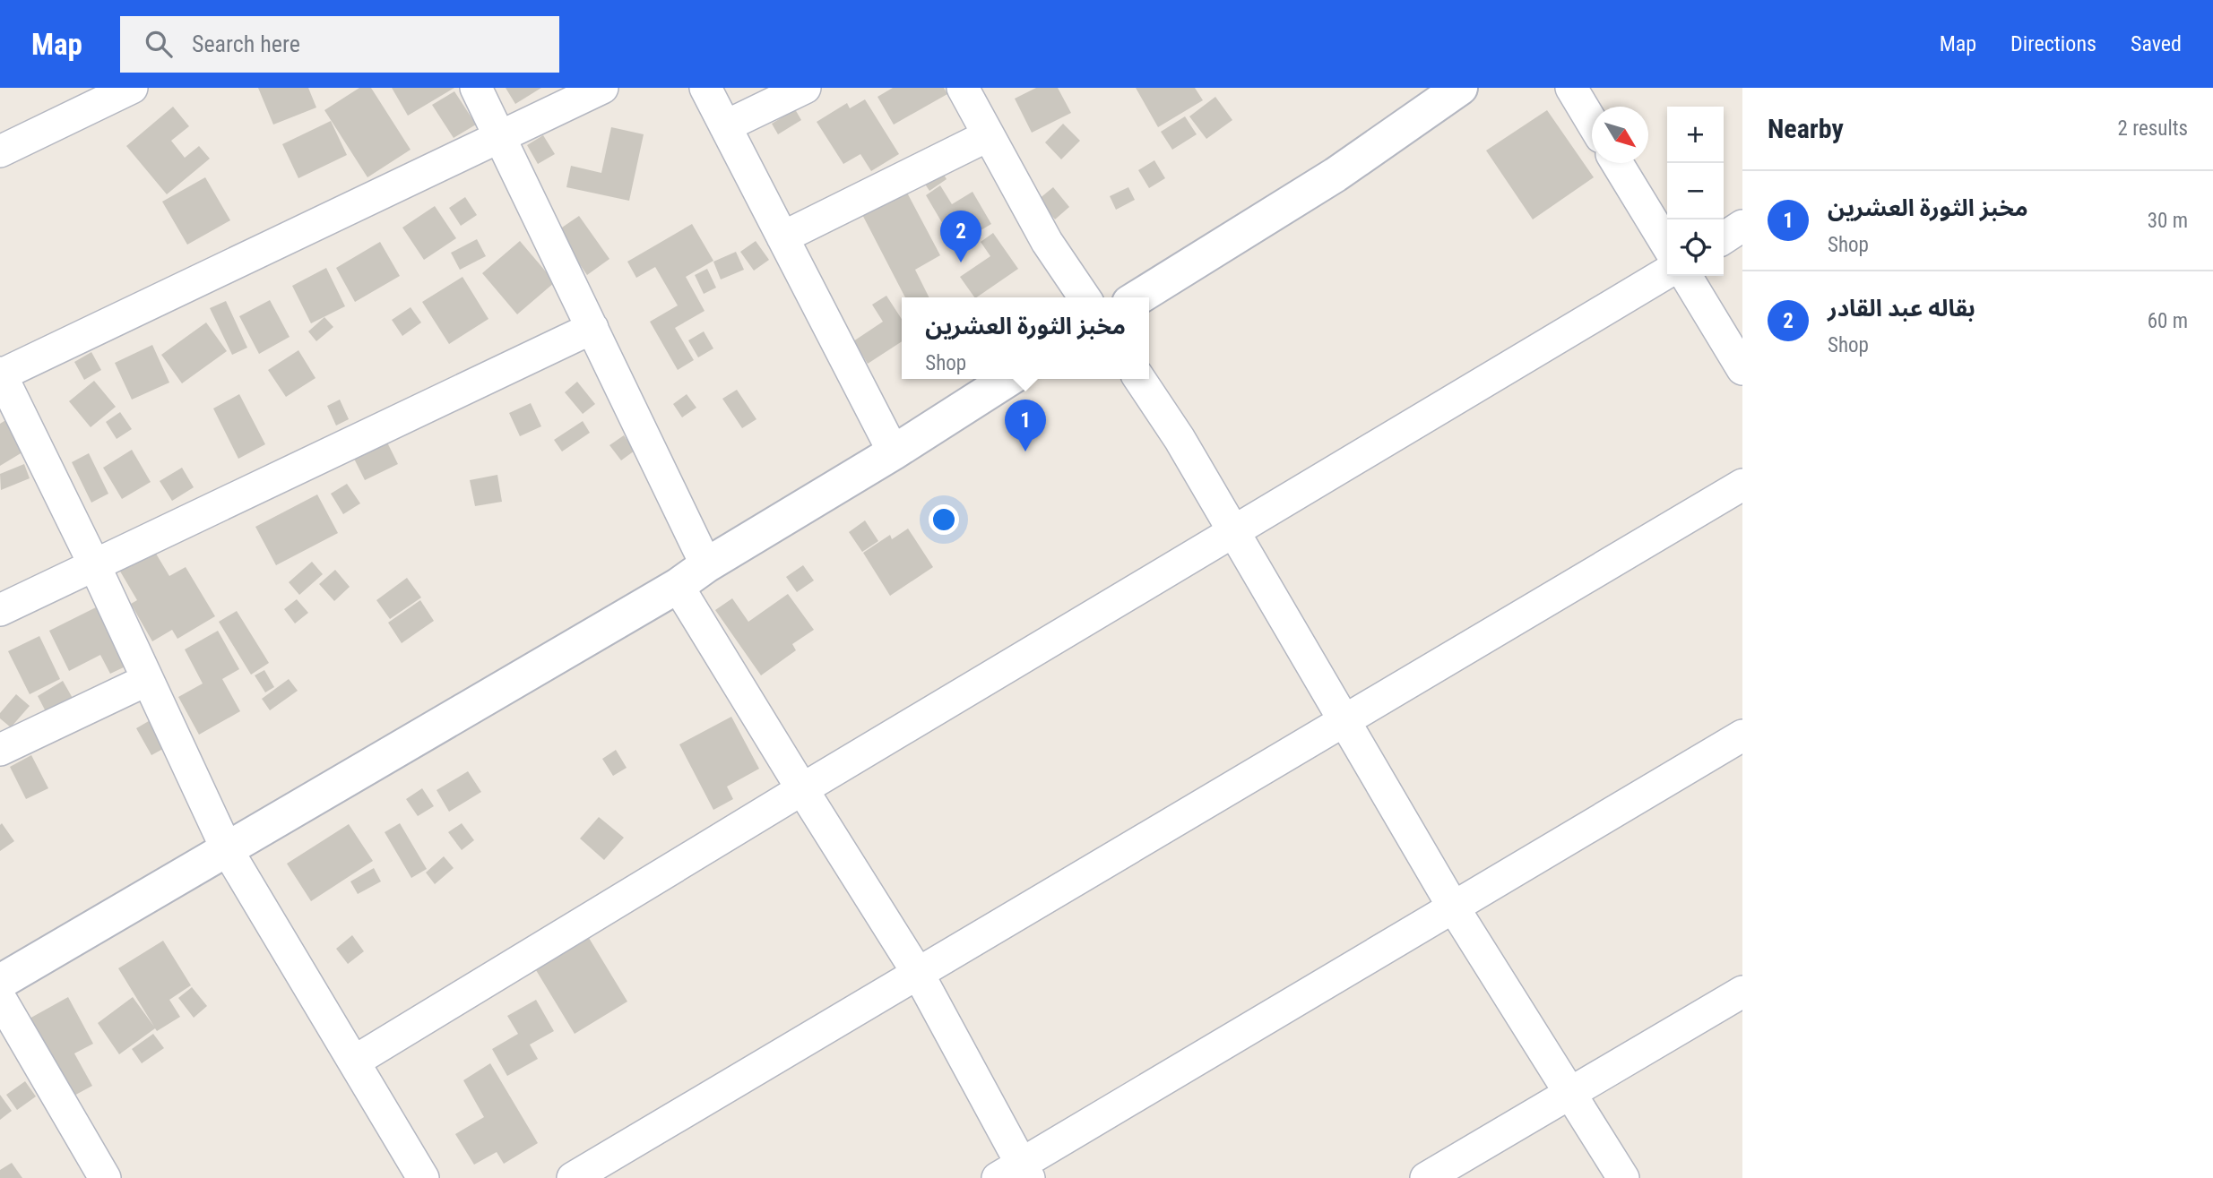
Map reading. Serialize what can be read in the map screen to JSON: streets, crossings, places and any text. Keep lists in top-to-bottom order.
{
  "north": "bottom right",
  "page": {
    "header": "Map",
    "search": "Search here",
    "nav": ["Map", "Directions", "Saved"],
    "heading": ["Nearby", "2 results"],
    "map_buttons": ["+", "−"],
    "list": [
      {
        "mark": "1",
        "name": "مخبز الثورة العشرين",
        "note": "Shop",
        "value": "30 m"
      },
      {
        "mark": "2",
        "name": "بقاله عبد القادر",
        "note": "Shop",
        "value": "60 m"
      }
    ],
    "pins": ["2", "1"],
    "popup": ["مخبز الثورة العشرين", "Shop"]
  }
}
